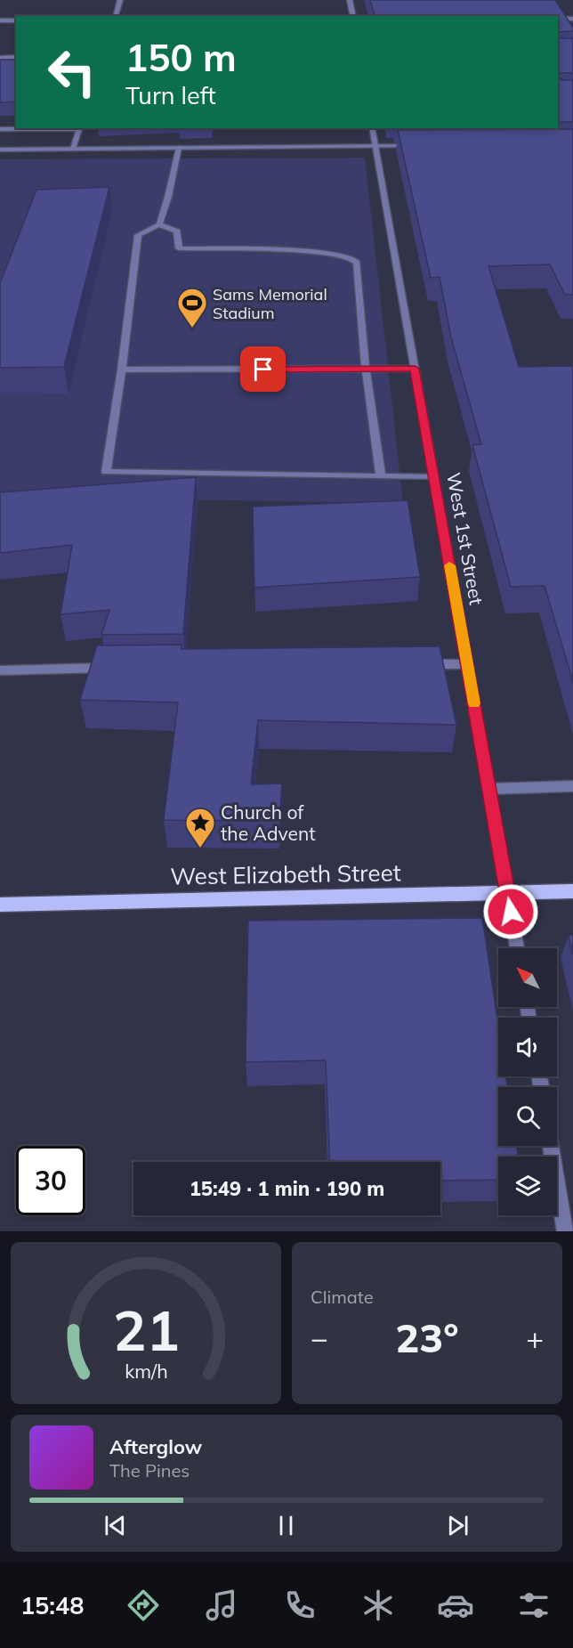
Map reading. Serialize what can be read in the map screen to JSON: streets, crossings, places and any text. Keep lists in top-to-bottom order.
{
  "streets": {
    "main road": ["West Elizabeth Street"],
    "street": ["West 1st Street"]
  },
  "crossings": [
    ["West 1st Street", "West Elizabeth Street"]
  ],
  "places": {
    "sports": ["Sams Memorial Stadium"],
    "place": ["Church of the Advent"]
  },
  "north": "top left",
  "page": {
    "turn": ["150 m", "Turn left"],
    "limit": "30",
    "trip": "15:49 · 1 min · 190 m",
    "tile": "Climate",
    "heat": ["−", "23°", "+"],
    "song": ["Afterglow", "The Pines"],
    "tabs": "15:48",
    "gauge": ["21", "km/h"]
  }
}
